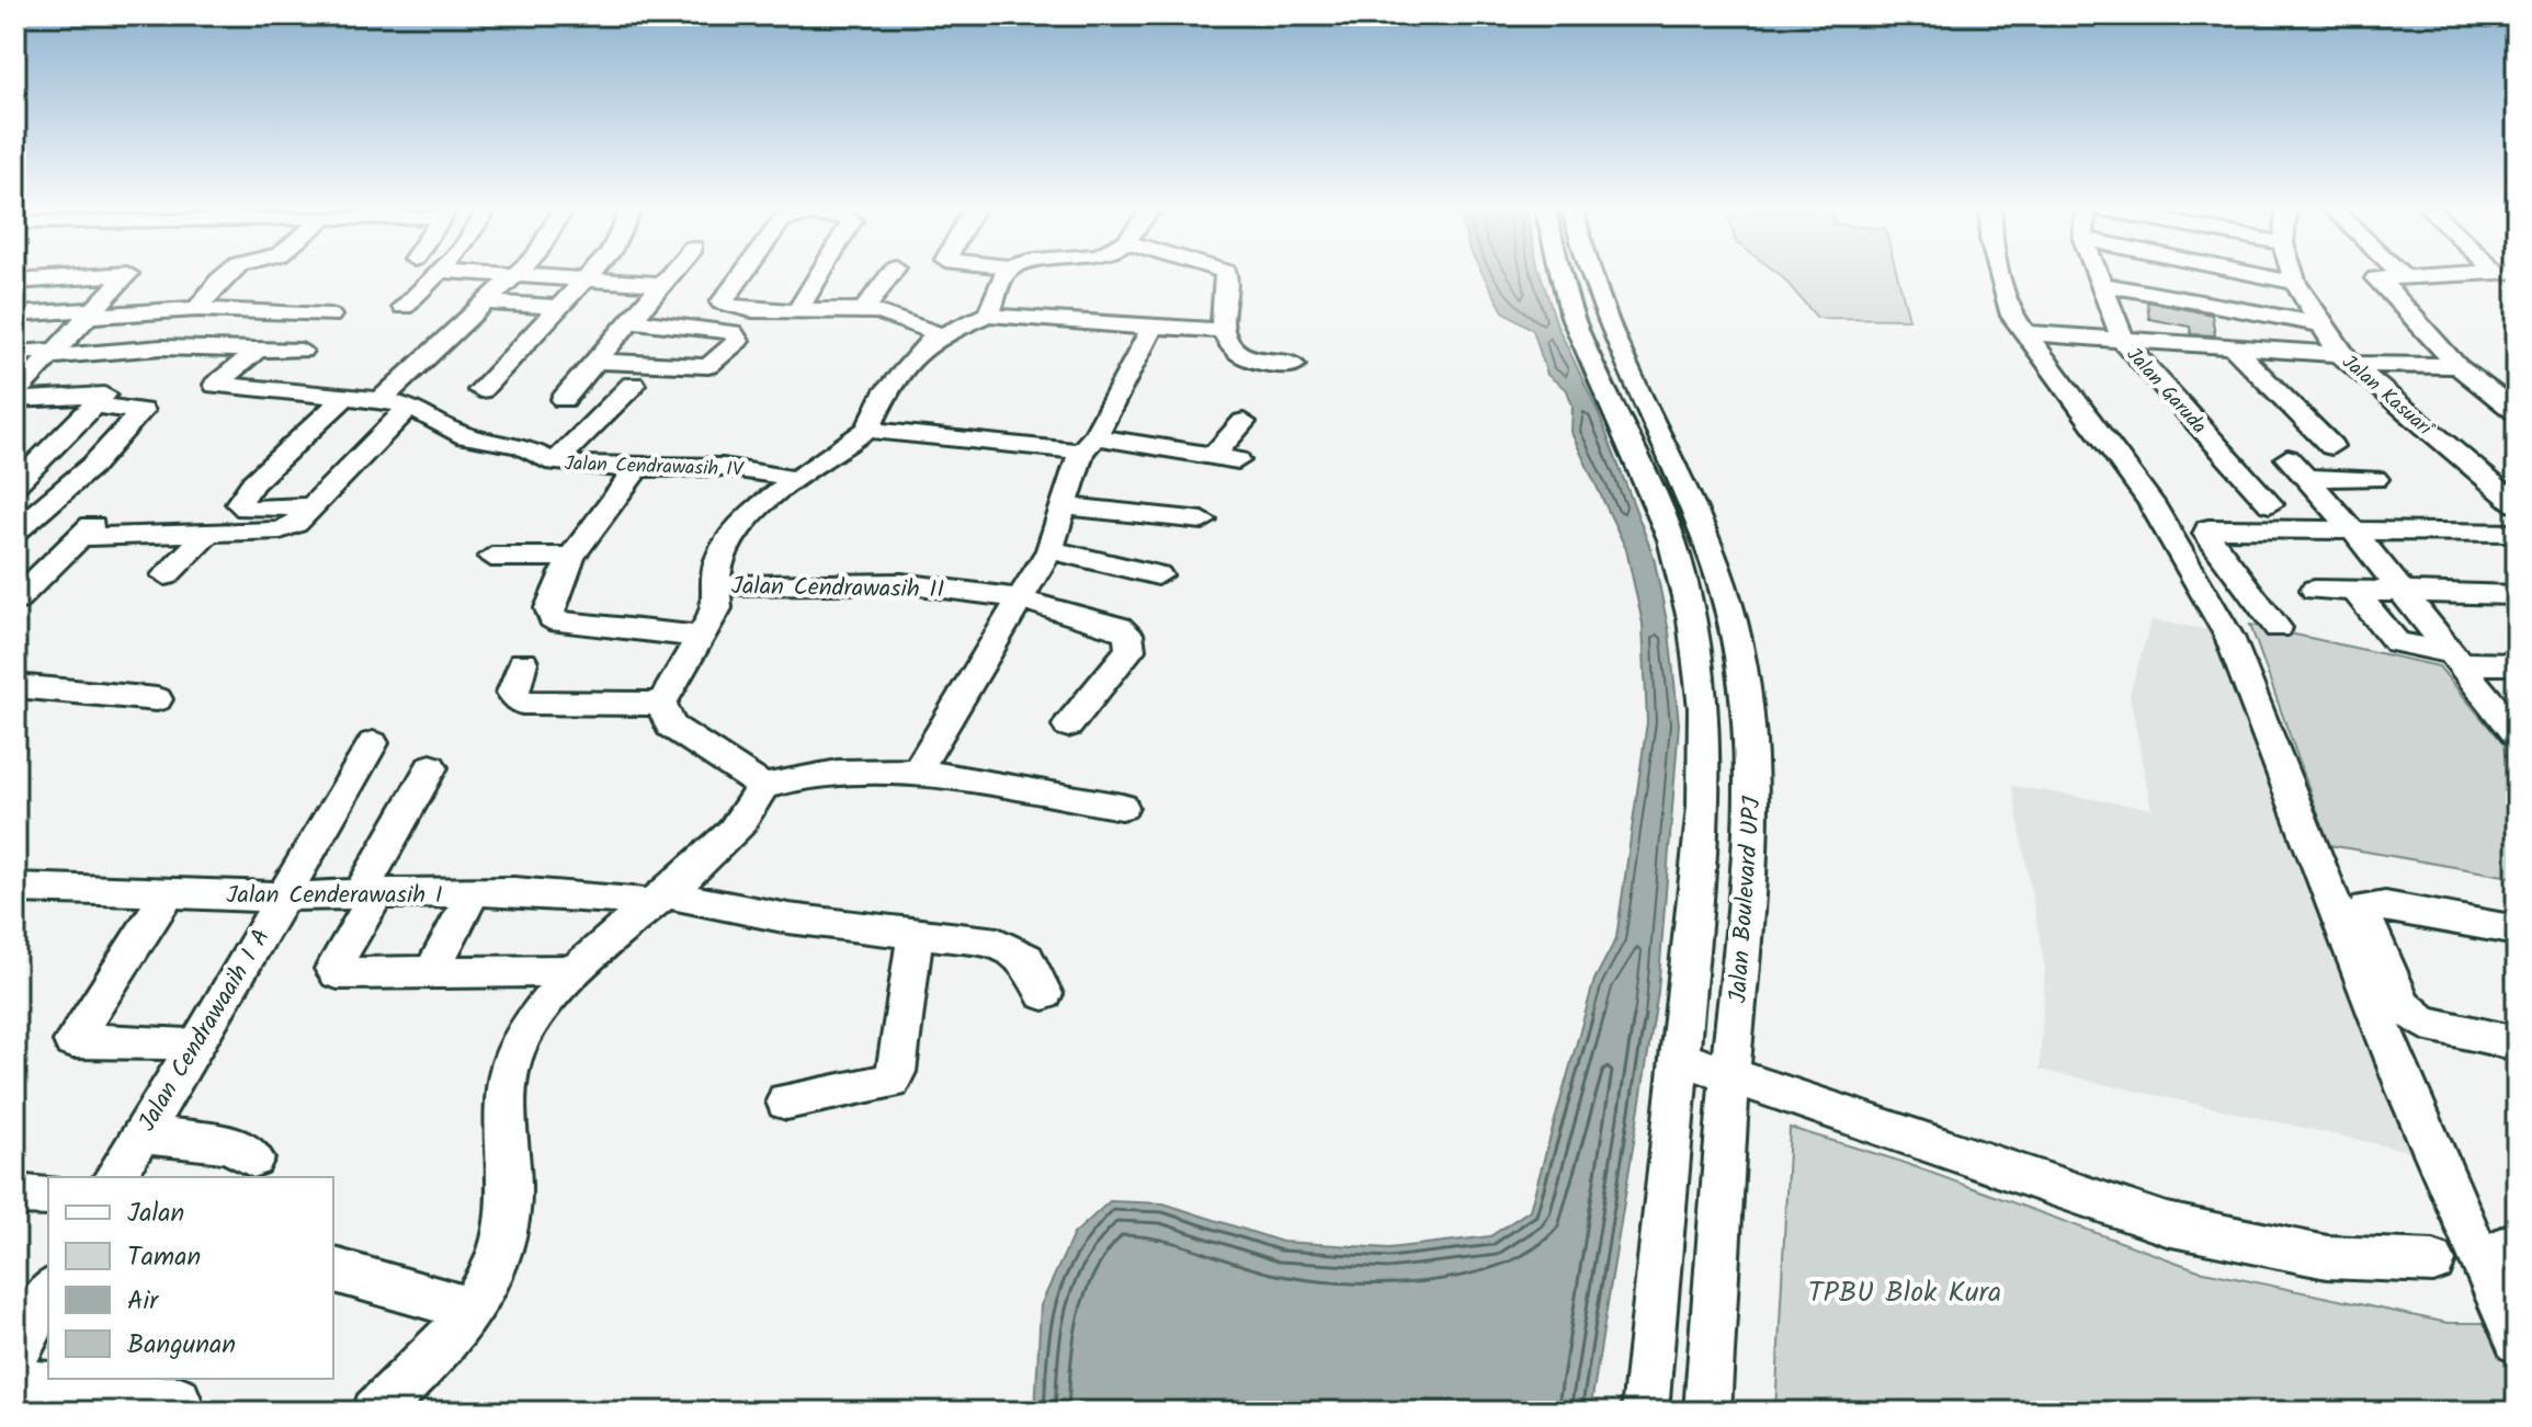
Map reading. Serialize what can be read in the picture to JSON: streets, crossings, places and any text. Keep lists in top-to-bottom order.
{
  "streets": {
    "street": [
      "Jalan Garuda",
      "Jalan Kasuari",
      "Jalan Cendrawasih IV",
      "Jalan Cendrawasih II",
      "Jalan Cenderawasih I",
      "Jalan Boulevard UPJ",
      "Jalan Cendrawaaih I A"
    ]
  },
  "crossings": [
    ["Jalan Cenderawasih I", "Jalan Cendrawaaih I A"]
  ],
  "parks": ["TPBU Blok Kura"],
  "legend": [
    "Jalan",
    "Taman",
    "Air",
    "Bangunan"
  ]
}
